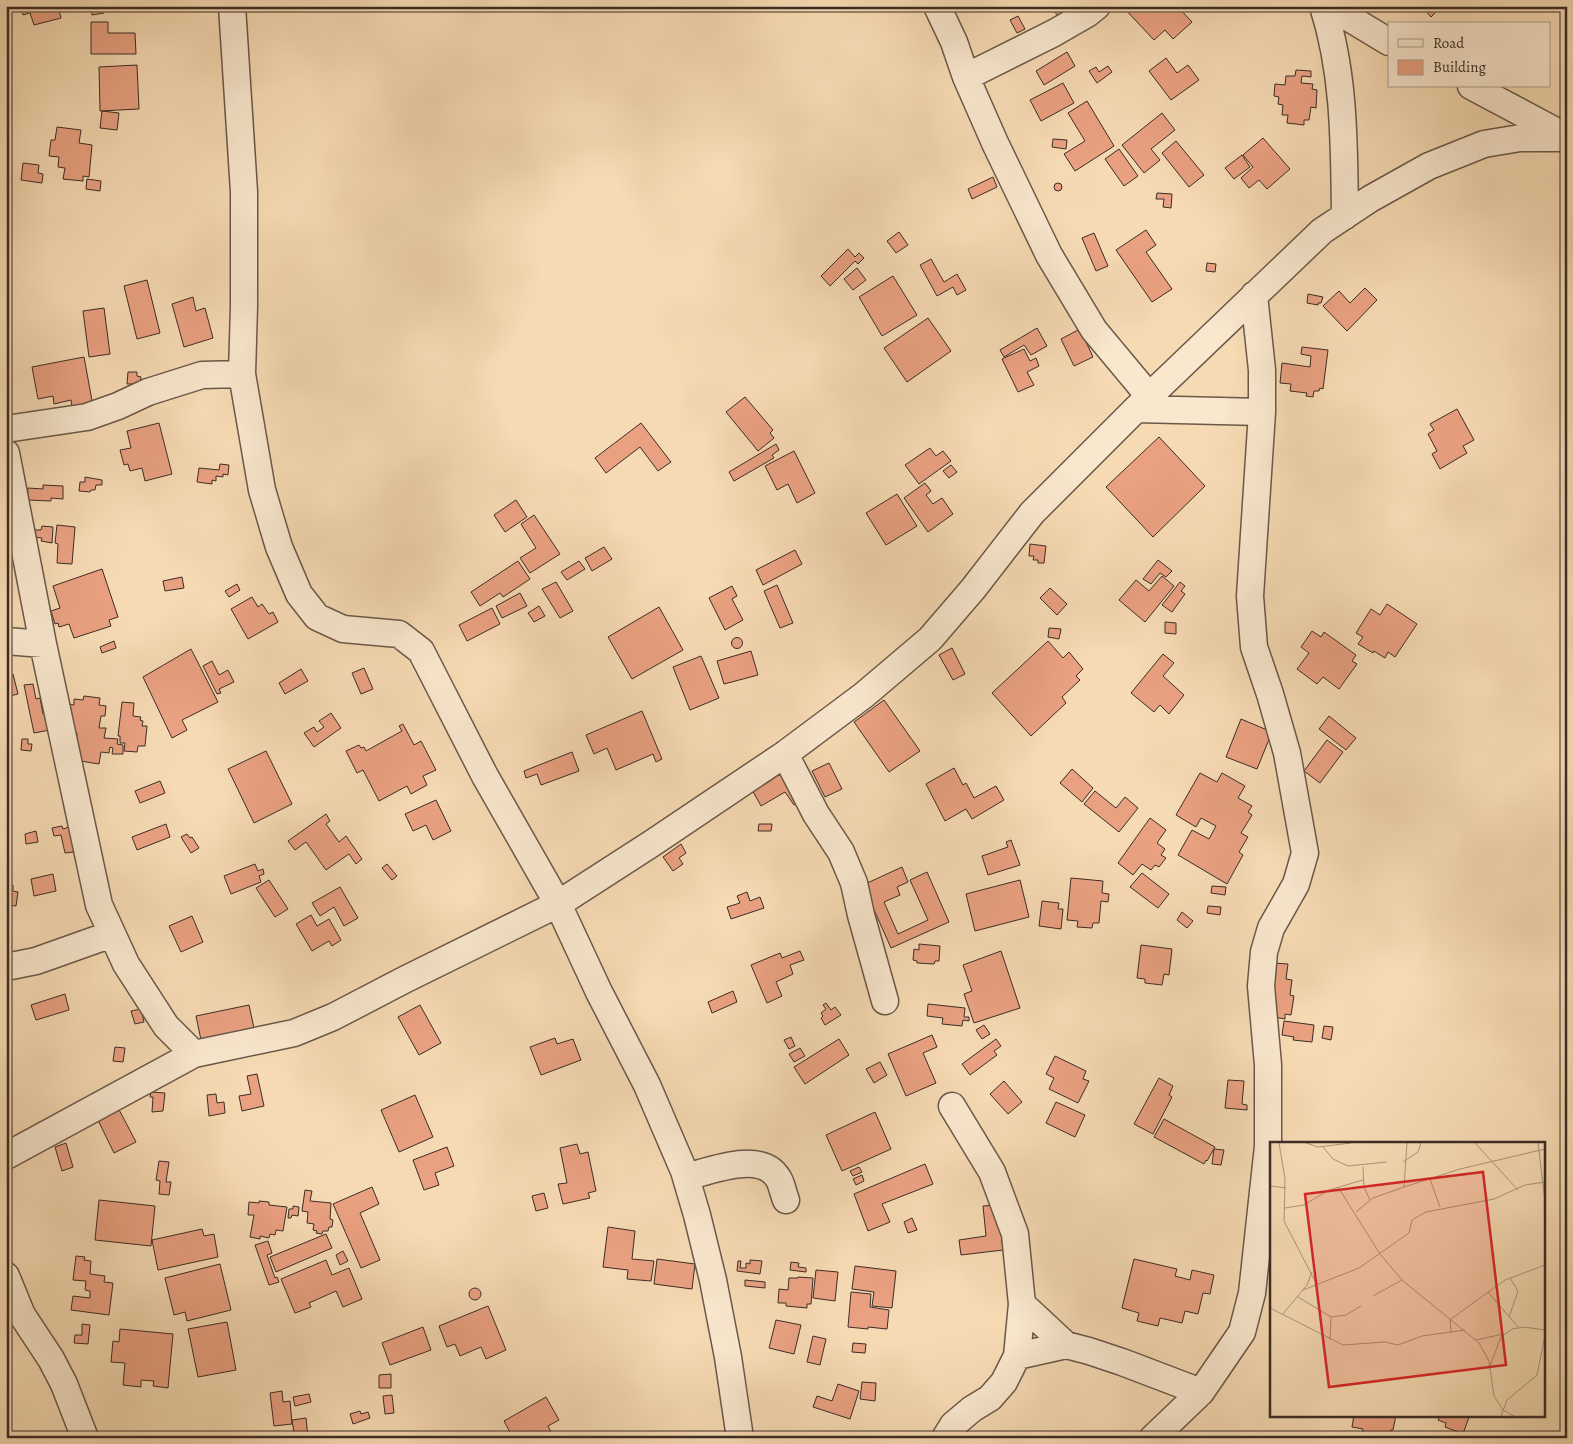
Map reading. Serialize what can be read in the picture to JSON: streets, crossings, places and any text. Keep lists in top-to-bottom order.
{
  "legend": ["Road", "Building"]
}
